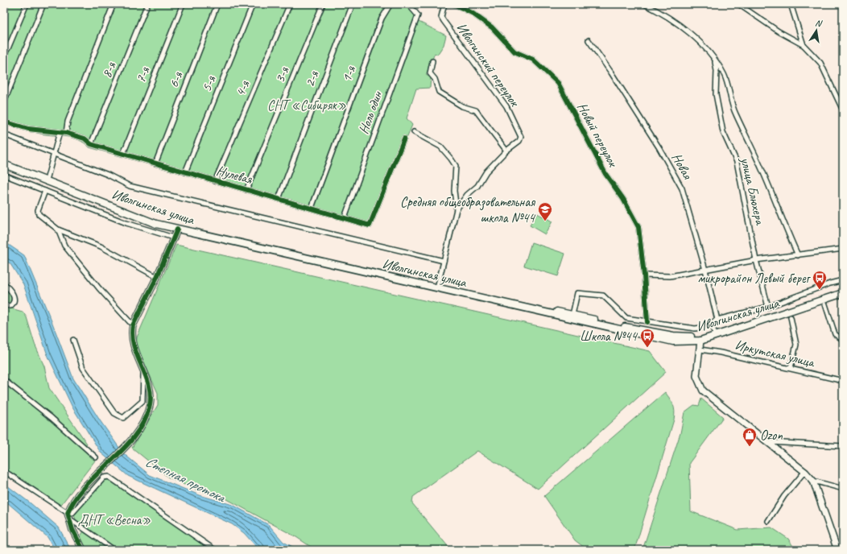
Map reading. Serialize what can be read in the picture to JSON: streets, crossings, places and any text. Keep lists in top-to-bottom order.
{
  "streets": {
    "main road": ["Иволгинская улица"],
    "street": [
      "Иволгинский переулок",
      "8-я",
      "1-я",
      "7-я",
      "3-я",
      "2-я",
      "6-я",
      "5-я",
      "4-я",
      "Ноль один",
      "Новый переулок",
      "Новая",
      "Нулевая",
      "улица Блюхера",
      "Иркутская улица"
    ]
  },
  "crossings": [
    ["Иволгинский переулок", "Иволгинская улица"],
    ["8-я", "Нулевая"],
    ["1-я", "Нулевая"],
    ["7-я", "Нулевая"],
    ["3-я", "Нулевая"],
    ["2-я", "Нулевая"],
    ["6-я", "Нулевая"],
    ["5-я", "Нулевая"],
    ["4-я", "Нулевая"],
    ["Ноль один", "Нулевая"]
  ],
  "water": ["Степная протока"],
  "parks": ["СНТ «Сибиряк»", "ДНТ «Весна»"],
  "places": {
    "school or university": ["Средняя общеобразовательная школа №44"],
    "bus stop": ["микрорайон Левый берег", "Школа №44"],
    "shop": ["Ozon"]
  },
  "north": "top"
}
